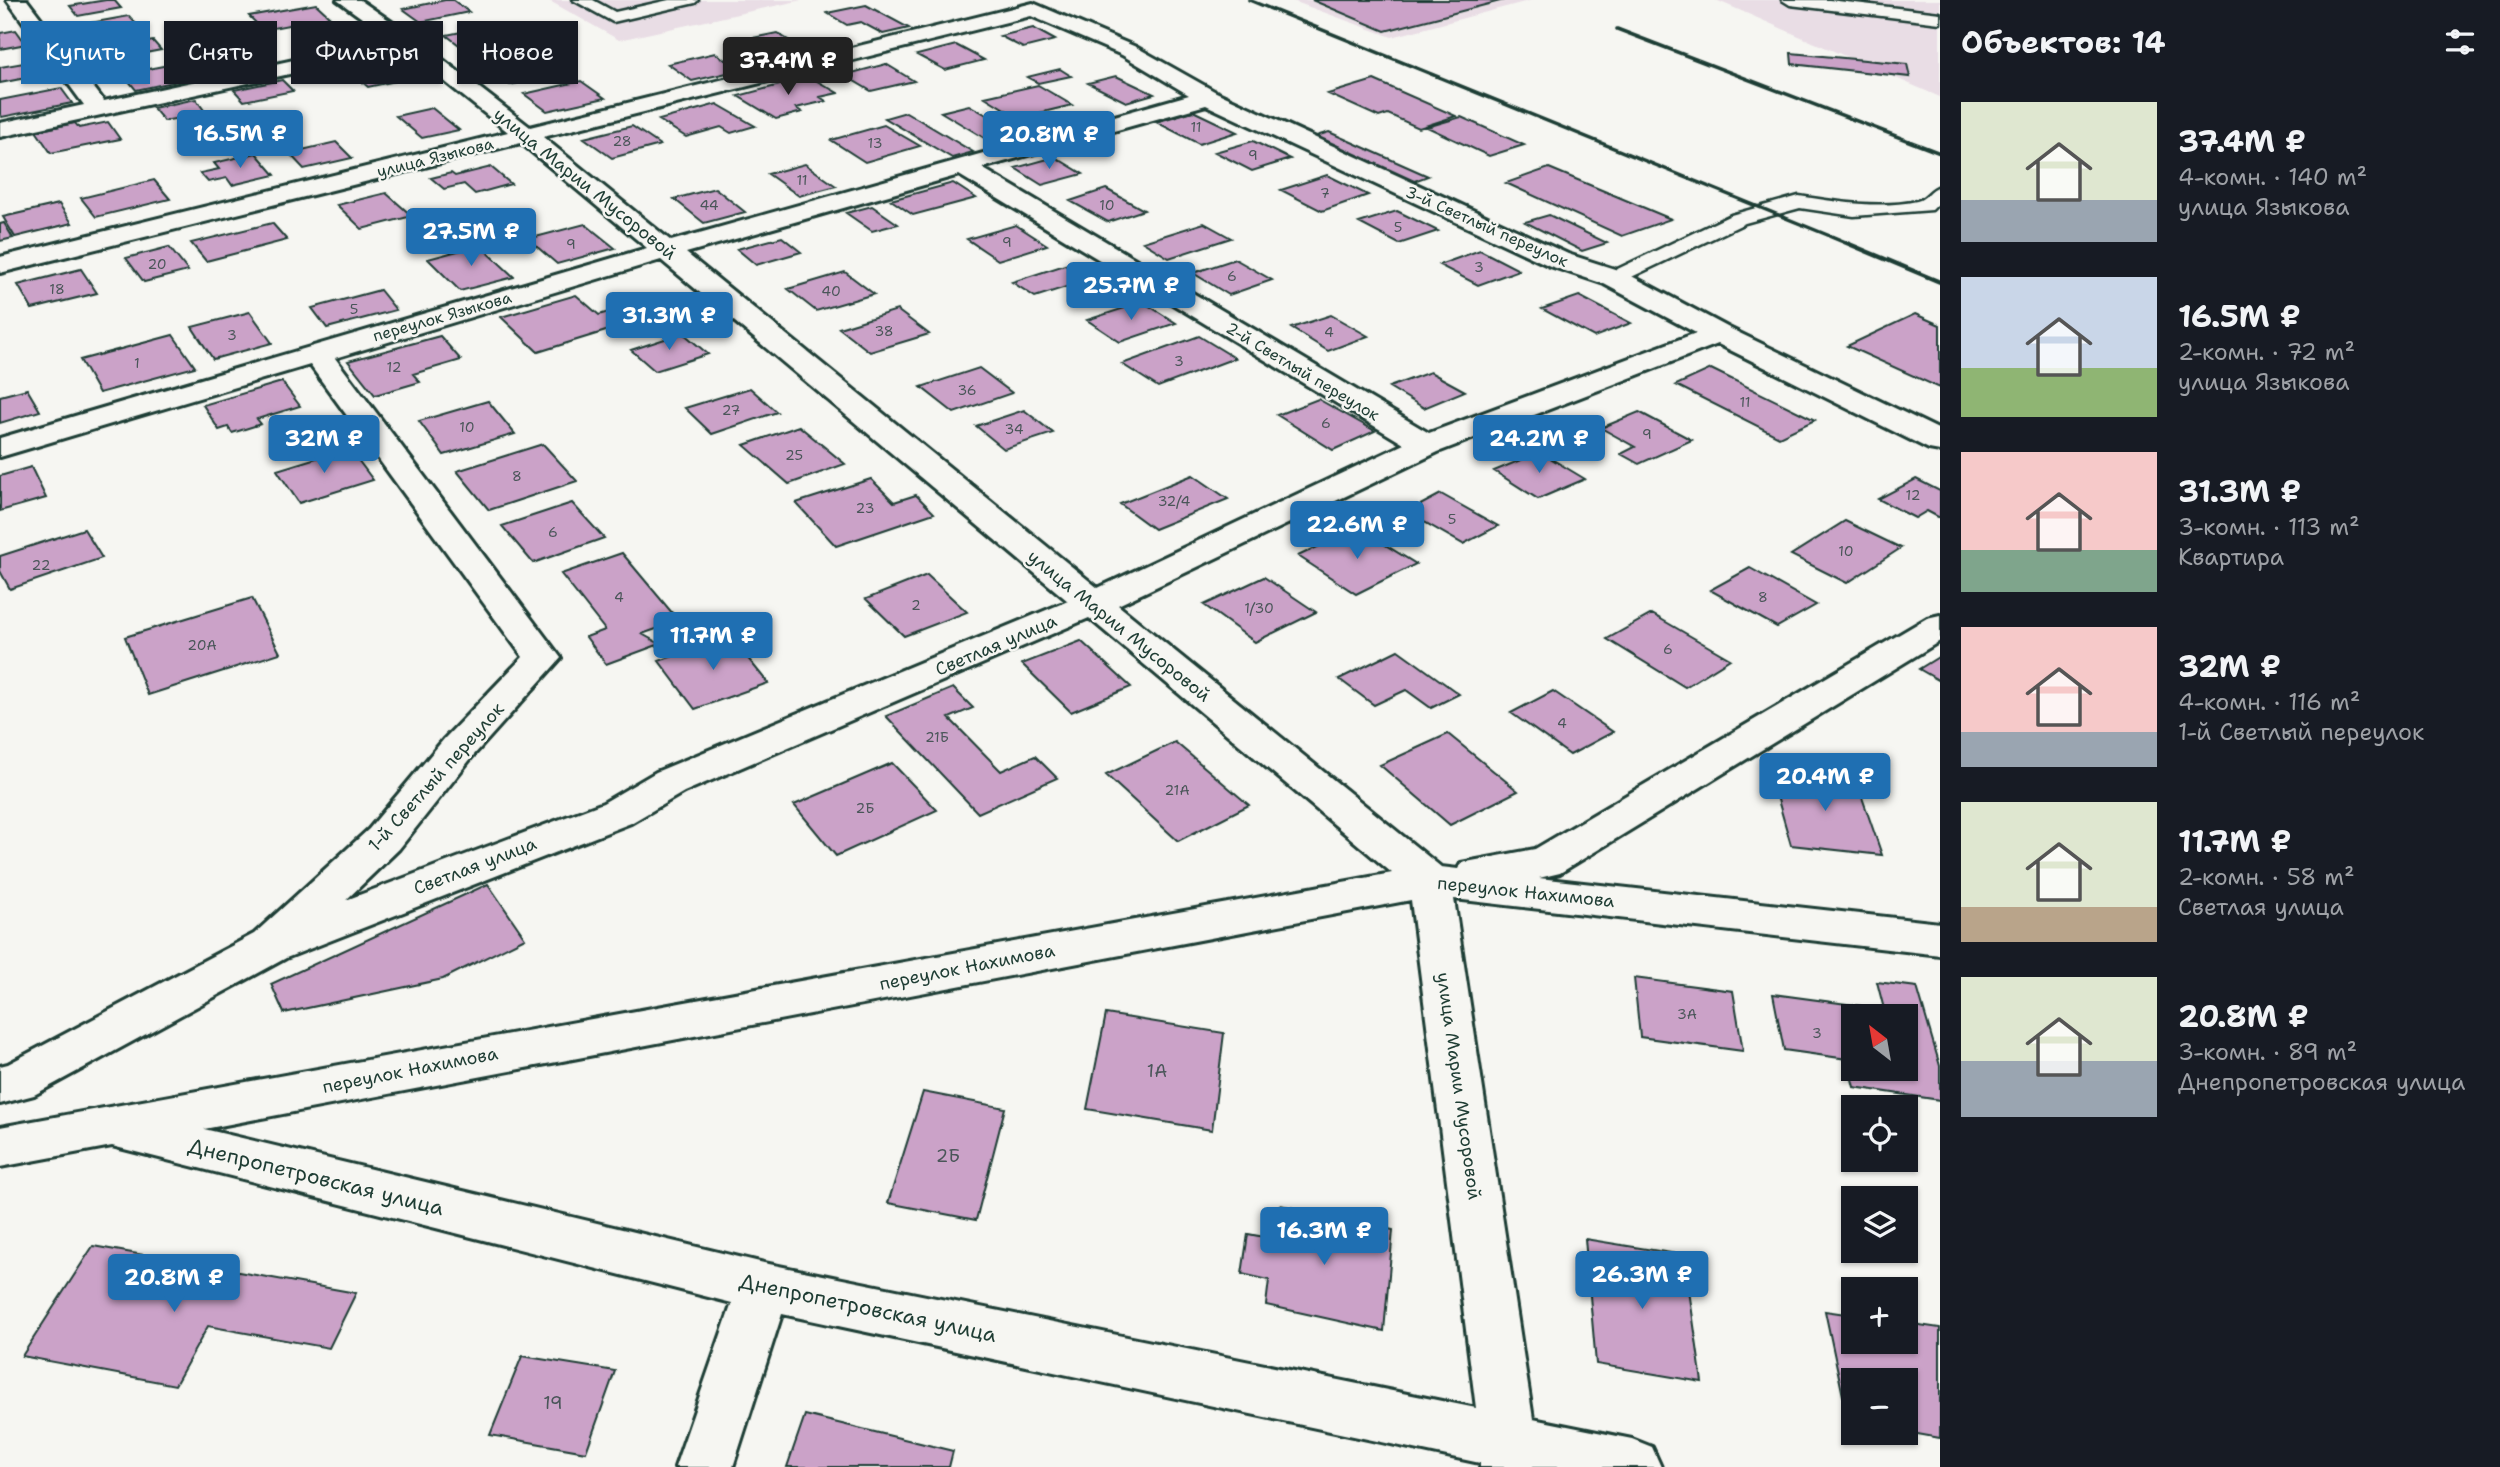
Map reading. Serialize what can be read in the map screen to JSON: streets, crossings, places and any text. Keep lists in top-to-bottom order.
{
  "streets": {
    "street": [
      "улица Языкова",
      "улица Марии Мусоровой",
      "3-й Светлый переулок",
      "переулок Языкова",
      "2-й Светлый переулок",
      "Светлая улица",
      "1-й Светлый переулок",
      "переулок Нахимова",
      "Днепропетровская улица"
    ]
  },
  "crossings": [
    ["улица Языкова", "улица Марии Мусоровой"],
    ["улица Языкова", "3-й Светлый переулок"],
    ["улица Марии Мусоровой", "переулок Языкова"],
    ["улица Марии Мусоровой", "Светлая улица"],
    ["улица Марии Мусоровой", "переулок Нахимова"],
    ["улица Марии Мусоровой", "Днепропетровская улица"],
    ["3-й Светлый переулок", "переулок Языкова"],
    ["3-й Светлый переулок", "Светлая улица"],
    ["переулок Языкова", "2-й Светлый переулок"],
    ["переулок Языкова", "1-й Светлый переулок"],
    ["2-й Светлый переулок", "Светлая улица"],
    ["Светлая улица", "1-й Светлый переулок"],
    ["переулок Нахимова", "Днепропетровская улица"]
  ],
  "house_numbers": [
    "11",
    "28",
    "13",
    "9",
    "11",
    "7",
    "44",
    "10",
    "5",
    "9",
    "9",
    "20",
    "3",
    "6",
    "18",
    "40",
    "5",
    "38",
    "4",
    "3",
    "3",
    "1",
    "12",
    "36",
    "11",
    "27",
    "6",
    "10",
    "34",
    "9",
    "25",
    "8",
    "12",
    "32/4",
    "23",
    "5",
    "6",
    "10",
    "22",
    "4",
    "8",
    "2",
    "1/30",
    "20А",
    "6",
    "4",
    "21Б",
    "21А",
    "2Б",
    "3А",
    "3",
    "1А",
    "2Б",
    "19"
  ],
  "north": "top left",
  "page": {
    "heading": "Объектов: 14",
    "chip": [
      "Купить",
      "Снять",
      "Фильтры",
      "Новое"
    ],
    "price": [
      "37.4M ₽",
      "16.5M ₽",
      "20.8M ₽",
      "27.5M ₽",
      "25.7M ₽",
      "31.3M ₽",
      "32M ₽",
      "24.2M ₽",
      "22.6M ₽",
      "11.7M ₽",
      "20.4M ₽",
      "16.3M ₽",
      "26.3M ₽",
      "20.8M ₽"
    ],
    "list": [
      {
        "name": "37.4M ₽",
        "note": "4-комн. · 140 m² · улица Языкова"
      },
      {
        "name": "16.5M ₽",
        "note": "2-комн. · 72 m² · улица Языкова"
      },
      {
        "name": "31.3M ₽",
        "note": "3-комн. · 113 m² · Квартира"
      },
      {
        "name": "32M ₽",
        "note": "4-комн. · 116 m² · 1-й Светлый переулок"
      },
      {
        "name": "11.7M ₽",
        "note": "2-комн. · 58 m² · Светлая улица"
      },
      {
        "name": "20.8M ₽",
        "note": "3-комн. · 89 m² · Днепропетровская улица"
      }
    ],
    "map_buttons": ["+", "−"]
  }
}
